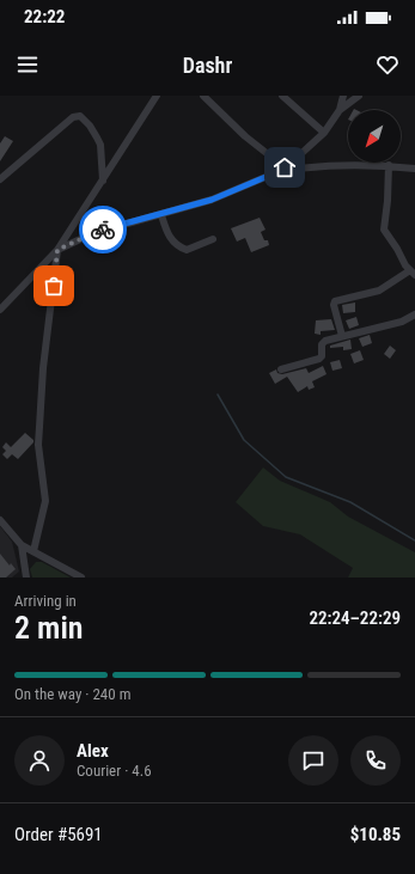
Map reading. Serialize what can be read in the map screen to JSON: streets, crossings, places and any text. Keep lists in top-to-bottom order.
{
  "north": "bottom left",
  "page": {
    "status": "22:22",
    "header": "Dashr",
    "heading": ["2 min", "Arriving in", "22:24–22:29"],
    "panel": [
      "Alex",
      "Courier · 4.6",
      "Order #5691",
      "$10.85"
    ],
    "bar": "On the way · 240 m"
  }
}
